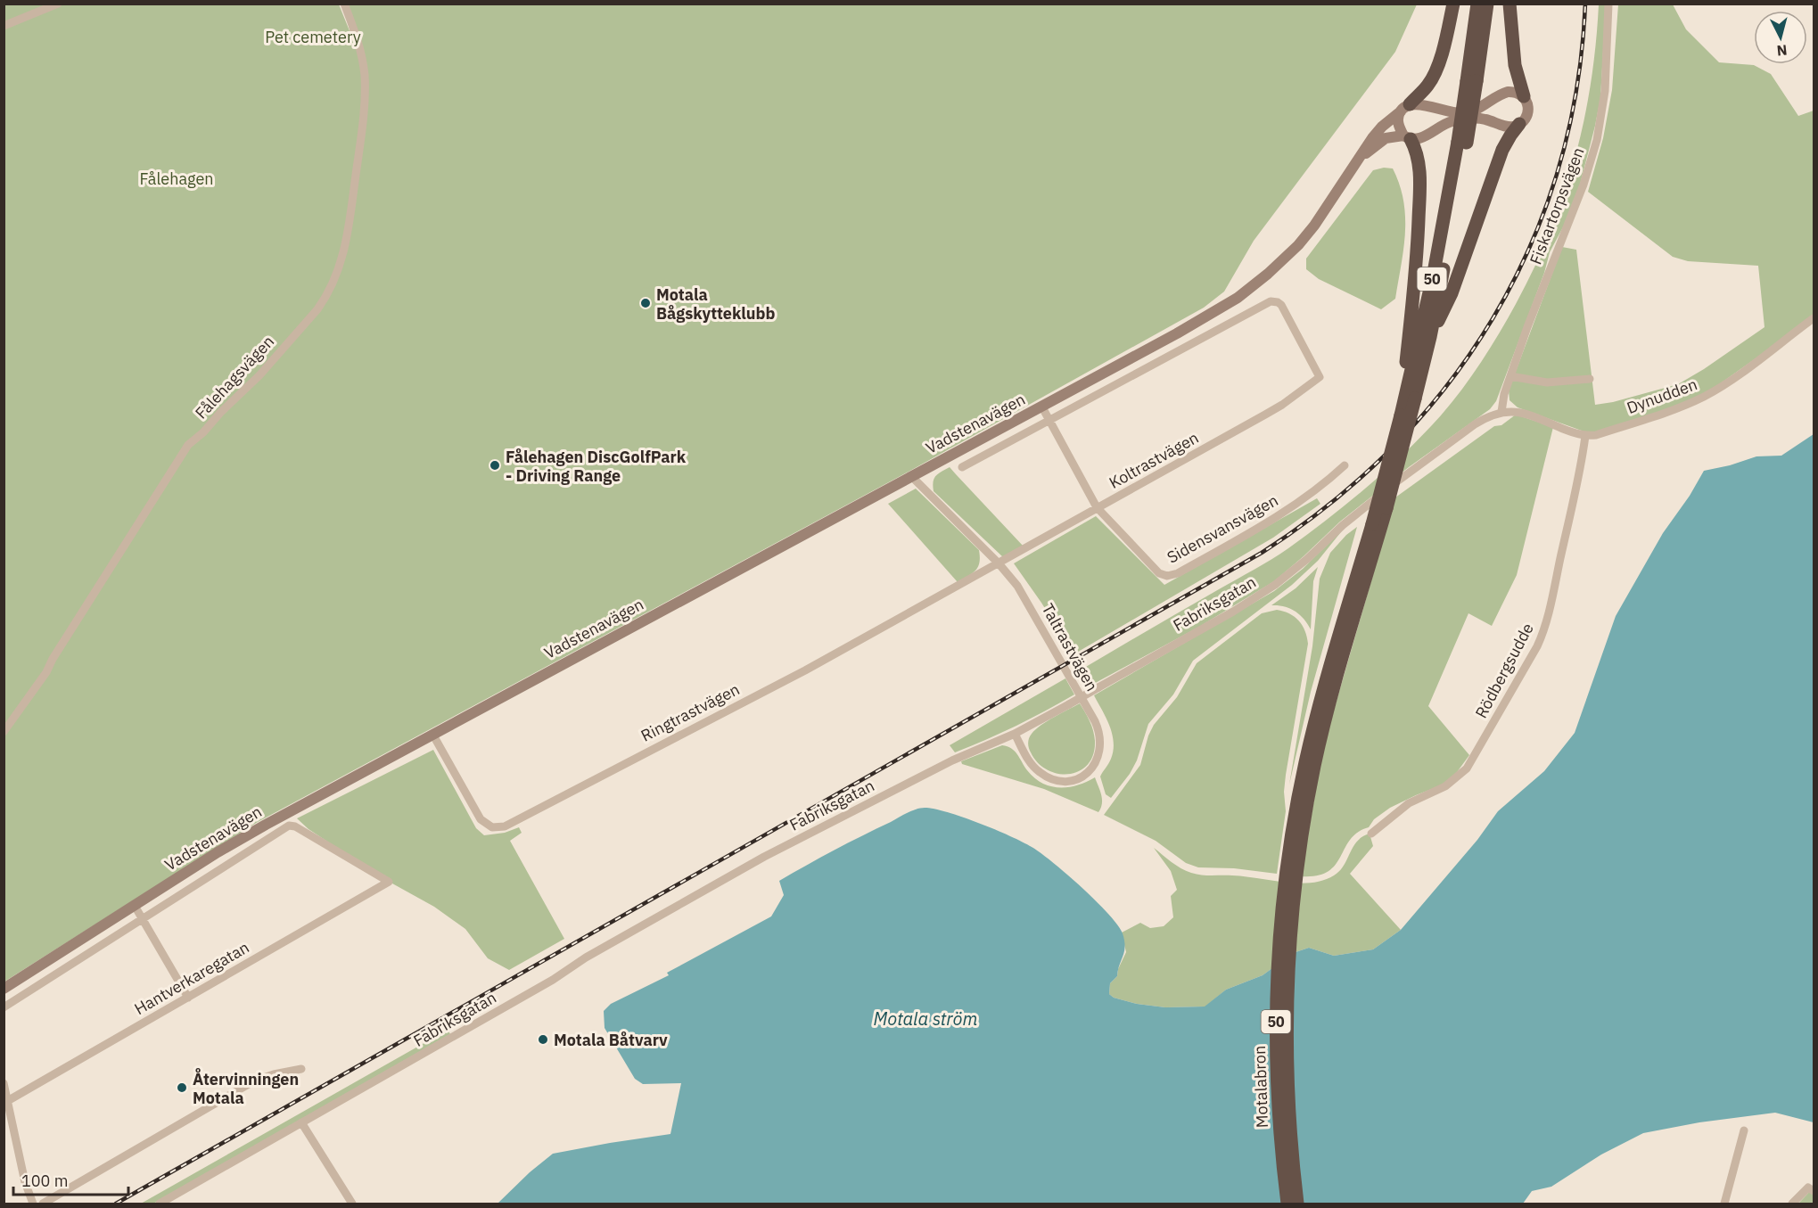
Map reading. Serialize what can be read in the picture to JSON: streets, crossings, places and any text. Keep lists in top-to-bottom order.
{
  "streets": {
    "highway": ["50", "Motalabron"],
    "main road": ["Vadstenavägen"],
    "street": [
      "Fiskartorpsvägen",
      "Fålehagsvägen",
      "Dynudden",
      "Koltrastvägen",
      "Sidensvansvägen",
      "Fabriksgatan",
      "Taltrastvägen",
      "Rödbergsudde",
      "Ringtrastvägen",
      "Hantverkaregatan"
    ]
  },
  "crossings": [
    ["Fiskartorpsvägen", "Fabriksgatan"],
    ["50", "Vadstenavägen"],
    ["50", "Motalabron"],
    ["Dynudden", "Rödbergsudde"],
    ["Vadstenavägen", "Koltrastvägen"],
    ["Vadstenavägen", "Sidensvansvägen"],
    ["Vadstenavägen", "Taltrastvägen"],
    ["Vadstenavägen", "Ringtrastvägen"],
    ["Vadstenavägen", "Hantverkaregatan"],
    ["Koltrastvägen", "Sidensvansvägen"],
    ["Koltrastvägen", "Taltrastvägen"],
    ["Koltrastvägen", "Ringtrastvägen"],
    ["Fabriksgatan", "Taltrastvägen"],
    ["Taltrastvägen", "Ringtrastvägen"]
  ],
  "water": ["Motala ström"],
  "parks": ["Pet cemetery", "Fålehagen"],
  "places": [
    "Motala Bågskytteklubb",
    "Fålehagen DiscGolfPark - Driving Range",
    "Motala Båtvarv",
    "Återvinningen Motala"
  ],
  "scale_bar": "100 m",
  "north": "bottom"
}
